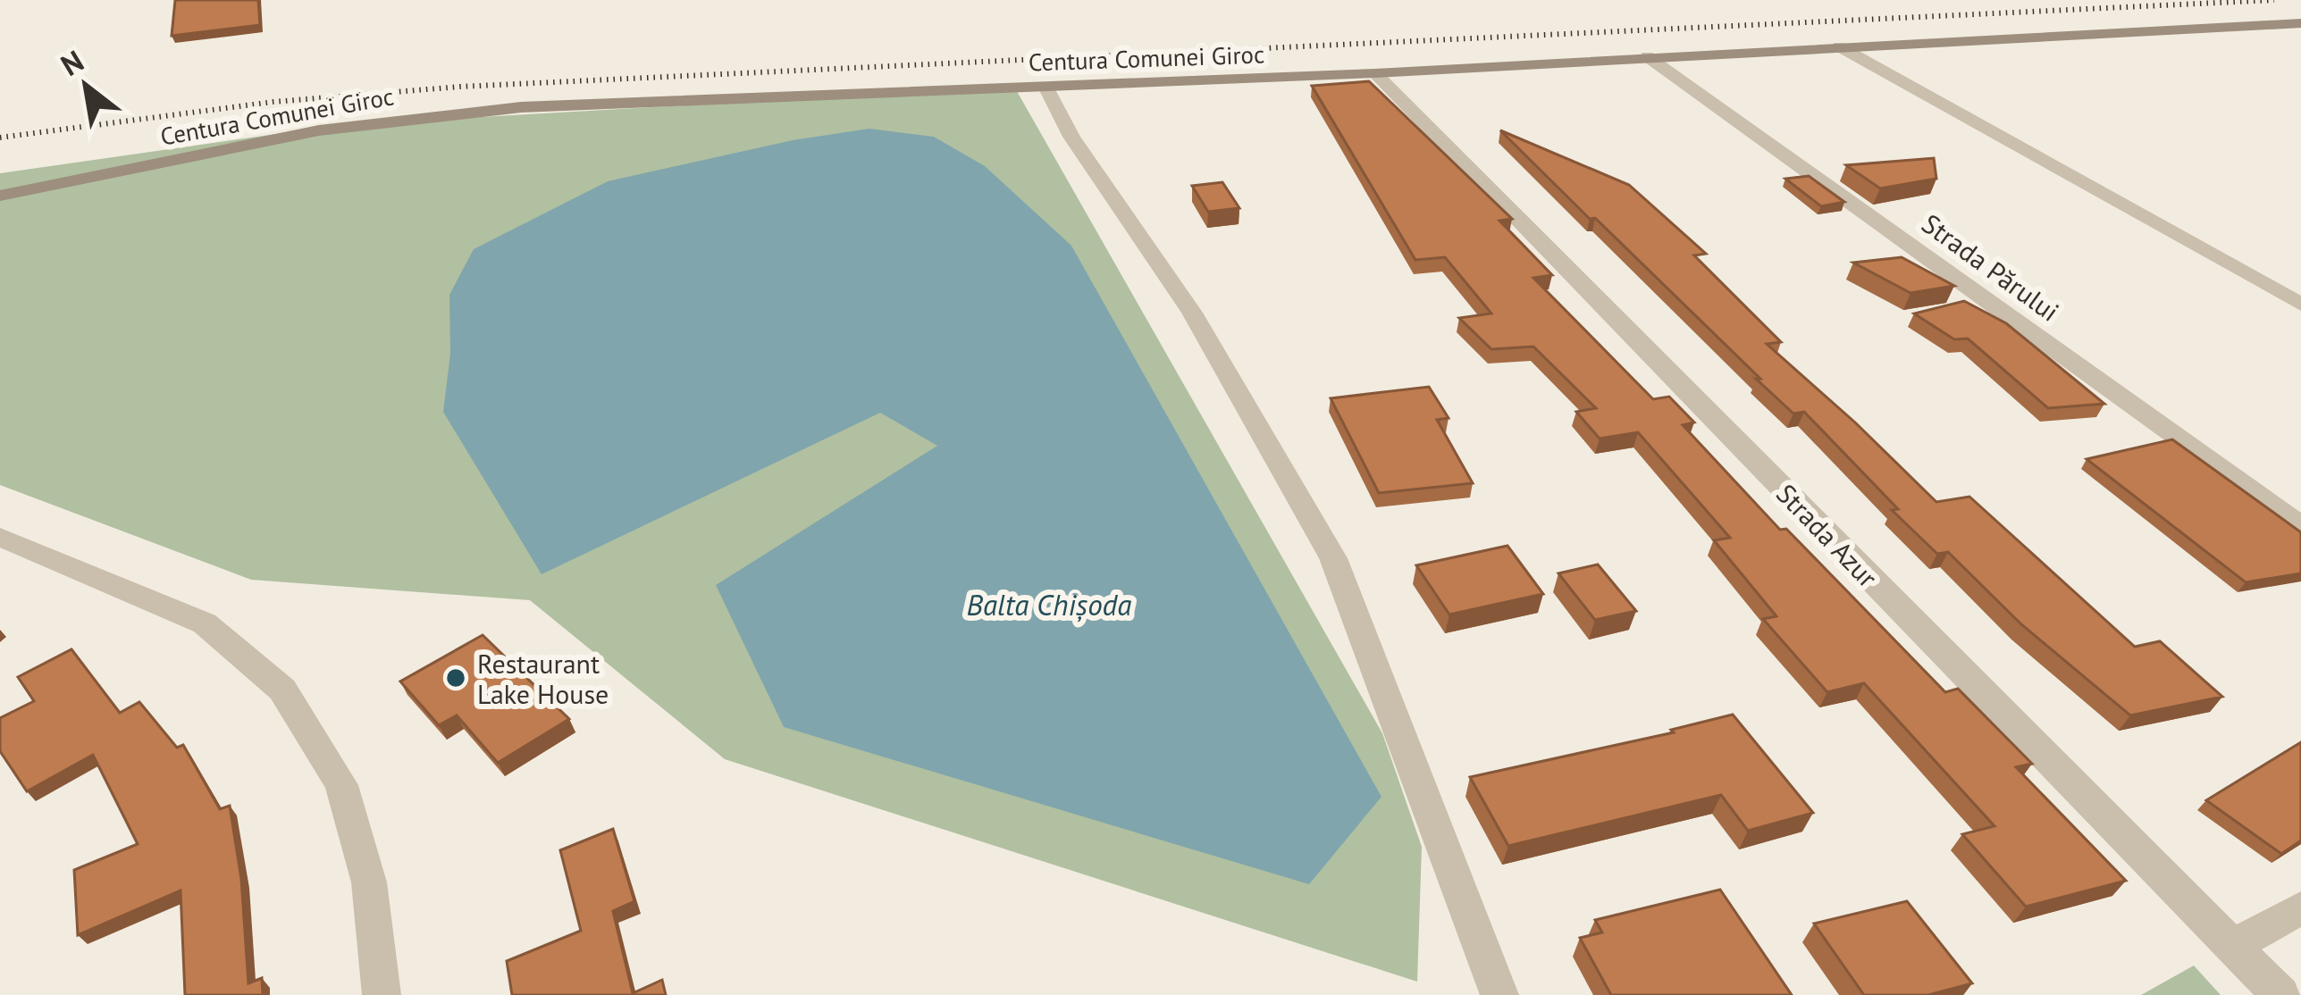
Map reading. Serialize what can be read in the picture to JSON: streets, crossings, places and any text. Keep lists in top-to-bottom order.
{
  "streets": {
    "main road": ["Centura Comunei Giroc"],
    "street": ["Strada Părului", "Strada Azur"]
  },
  "crossings": [
    ["Centura Comunei Giroc", "Strada Părului"],
    ["Centura Comunei Giroc", "Strada Azur"]
  ],
  "water": ["Balta Chișoda"],
  "places": ["Restaurant Lake House"],
  "north": "top left"
}
